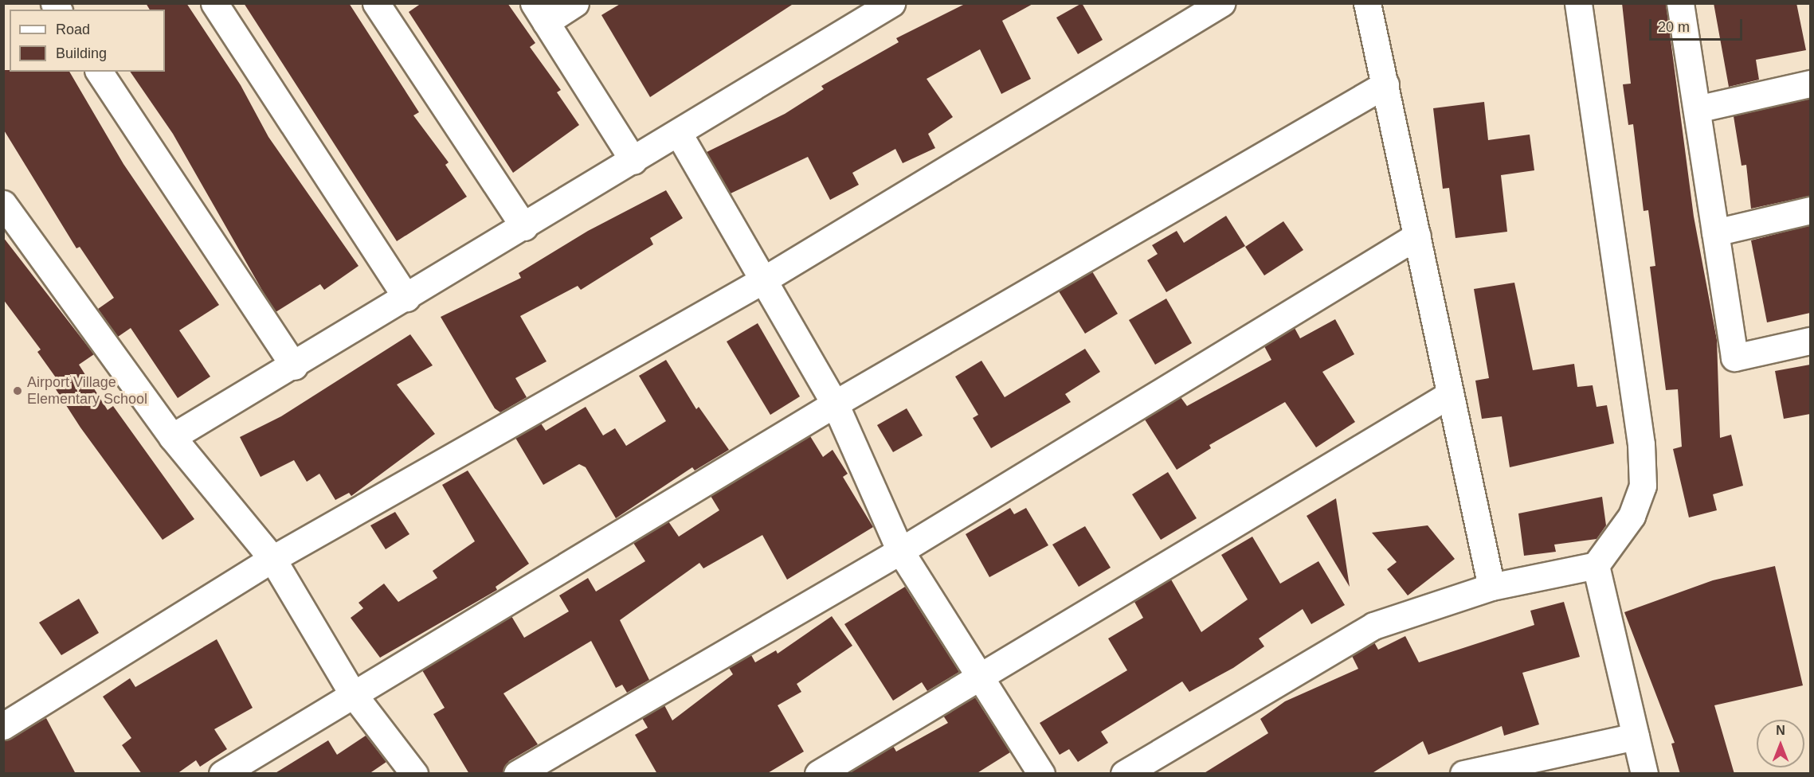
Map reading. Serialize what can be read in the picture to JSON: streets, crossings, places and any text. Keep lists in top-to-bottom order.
{
  "places": ["Airport Village Elementary School"],
  "legend": ["Road", "Building"],
  "scale_bar": "20 m",
  "north": "top"
}
